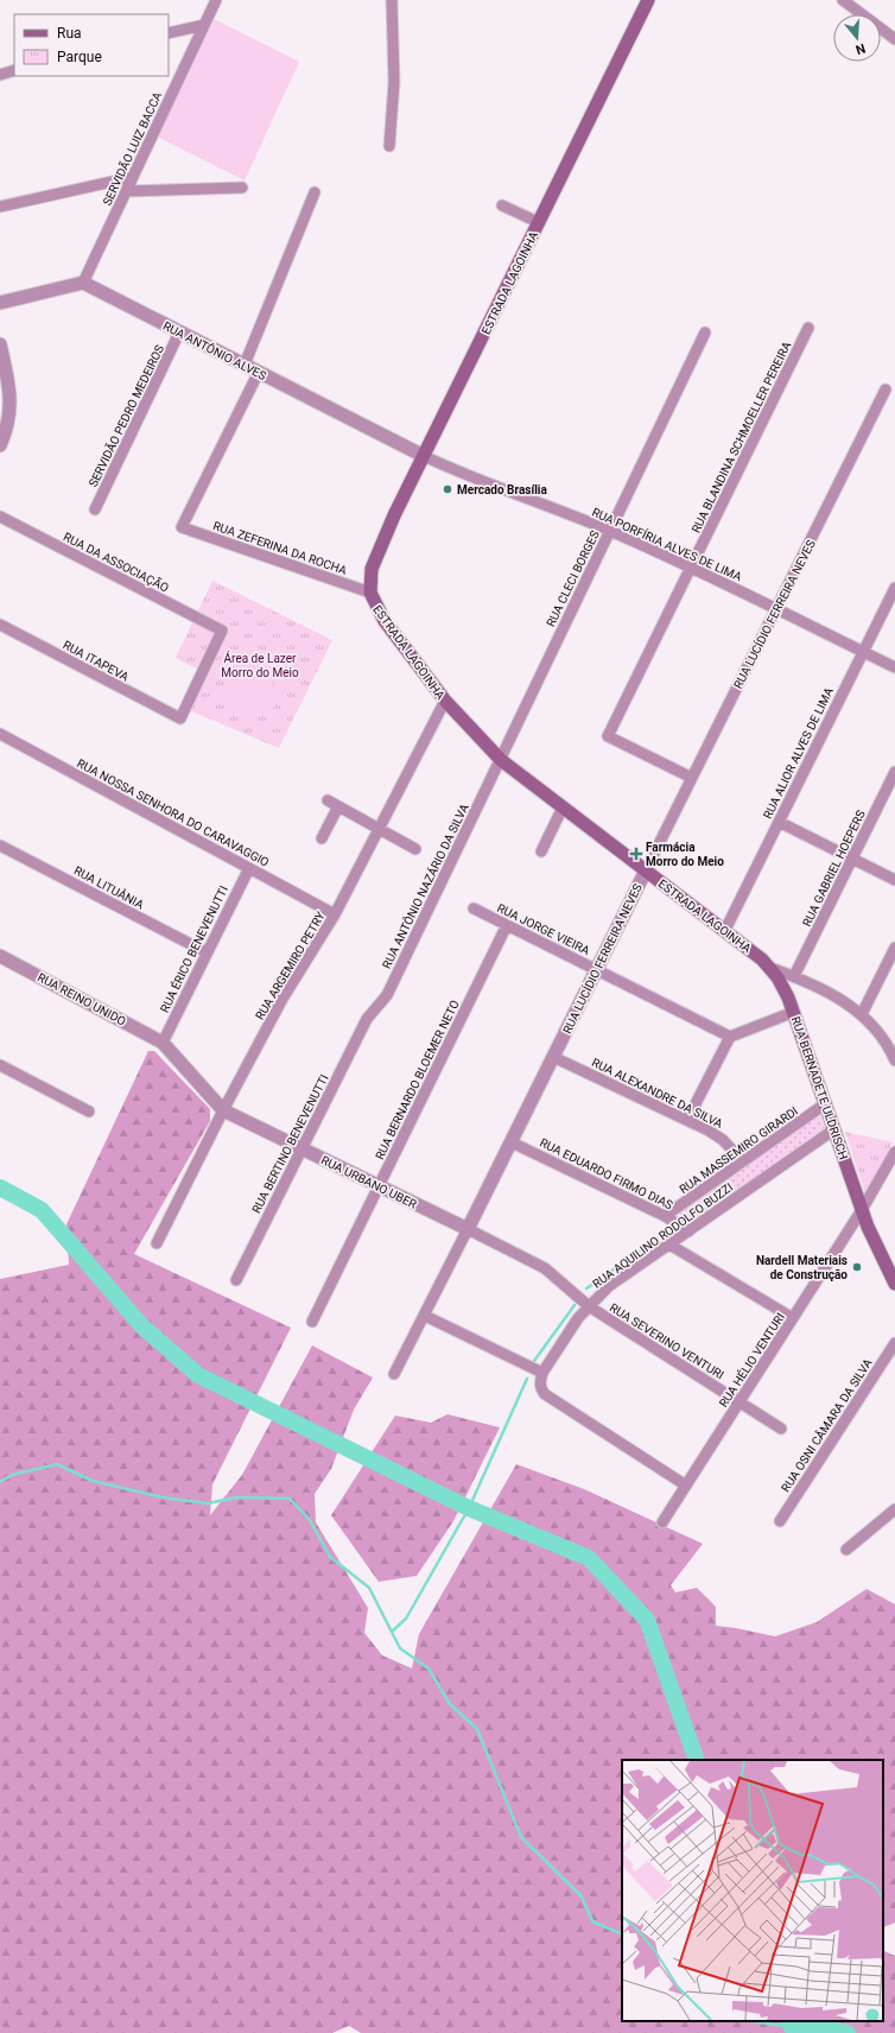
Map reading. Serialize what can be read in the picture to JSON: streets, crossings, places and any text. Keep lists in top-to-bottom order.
{
  "streets": {
    "main road": ["ESTRADA LAGOINHA", "RUA BERNADETE ULDRISCH"],
    "street": [
      "SERVIDÃO LUIZ BACCA",
      "RUA ANTÔNIO ALVES",
      "SERVIDÃO PEDRO MEDEIROS",
      "RUA BLANDINA SCHMOELLER PEREIRA",
      "RUA PORFÍRIA ALVES DE LIMA",
      "RUA ZEFERINA DA ROCHA",
      "RUA DA ASSOCIAÇÃO",
      "RUA CLECI BORGES",
      "RUA LUCÍDIO FERREIRA NEVES",
      "RUA ITAPEVA",
      "RUA ALIOR ALVES DE LIMA",
      "RUA NOSSA SENHORA DO CARAVAGGIO",
      "RUA GABRIEL HOEPERS",
      "RUA ANTÔNIO NAZÁRIO DA SILVA",
      "RUA LITUÂNIA",
      "RUA JORGE VIEIRA",
      "RUA ÉRICO BENEVENUTTI",
      "RUA ARGEMIRO PETRY",
      "RUA REINO UNIDO",
      "RUA BERNARDO BLOEMER NETO",
      "RUA ALEXANDRE DA SILVA",
      "RUA BERTINO BENEVENUTTI",
      "RUA MASSEMIRO GIRARDI",
      "RUA EDUARDO FIRMO DIAS",
      "RUA URBANO UBER",
      "RUA AQUILINO RODOLFO BUZZI",
      "RUA SEVERINO VENTURI",
      "RUA HÉLIO VENTURI",
      "RUA OSNI CÂMARA DA SILVA"
    ]
  },
  "crossings": [
    ["SERVIDÃO LUIZ BACCA", "RUA ANTÔNIO ALVES"],
    ["ESTRADA LAGOINHA", "RUA ANTÔNIO ALVES"],
    ["ESTRADA LAGOINHA", "RUA PORFÍRIA ALVES DE LIMA"],
    ["ESTRADA LAGOINHA", "RUA ZEFERINA DA ROCHA"],
    ["ESTRADA LAGOINHA", "RUA CLECI BORGES"],
    ["ESTRADA LAGOINHA", "RUA LUCÍDIO FERREIRA NEVES"],
    ["ESTRADA LAGOINHA", "RUA ALIOR ALVES DE LIMA"],
    ["ESTRADA LAGOINHA", "RUA GABRIEL HOEPERS"],
    ["ESTRADA LAGOINHA", "RUA ANTÔNIO NAZÁRIO DA SILVA"],
    ["ESTRADA LAGOINHA", "RUA ARGEMIRO PETRY"],
    ["ESTRADA LAGOINHA", "RUA BERNADETE ULDRISCH"],
    ["RUA ANTÔNIO ALVES", "SERVIDÃO PEDRO MEDEIROS"],
    ["RUA ANTÔNIO ALVES", "RUA PORFÍRIA ALVES DE LIMA"],
    ["RUA ANTÔNIO ALVES", "RUA ZEFERINA DA ROCHA"],
    ["RUA BLANDINA SCHMOELLER PEREIRA", "RUA PORFÍRIA ALVES DE LIMA"],
    ["RUA BLANDINA SCHMOELLER PEREIRA", "RUA LUCÍDIO FERREIRA NEVES"],
    ["RUA PORFÍRIA ALVES DE LIMA", "RUA CLECI BORGES"],
    ["RUA PORFÍRIA ALVES DE LIMA", "RUA LUCÍDIO FERREIRA NEVES"],
    ["RUA PORFÍRIA ALVES DE LIMA", "RUA ALIOR ALVES DE LIMA"],
    ["RUA DA ASSOCIAÇÃO", "RUA ITAPEVA"],
    ["RUA CLECI BORGES", "RUA ANTÔNIO NAZÁRIO DA SILVA"],
    ["RUA LUCÍDIO FERREIRA NEVES", "RUA JORGE VIEIRA"],
    ["RUA LUCÍDIO FERREIRA NEVES", "RUA ALEXANDRE DA SILVA"],
    ["RUA LUCÍDIO FERREIRA NEVES", "RUA EDUARDO FIRMO DIAS"],
    ["RUA LUCÍDIO FERREIRA NEVES", "RUA URBANO UBER"],
    ["RUA NOSSA SENHORA DO CARAVAGGIO", "RUA ÉRICO BENEVENUTTI"],
    ["RUA NOSSA SENHORA DO CARAVAGGIO", "RUA ARGEMIRO PETRY"],
    ["RUA ANTÔNIO NAZÁRIO DA SILVA", "RUA BERTINO BENEVENUTTI"],
    ["RUA LITUÂNIA", "RUA ÉRICO BENEVENUTTI"],
    ["RUA JORGE VIEIRA", "RUA BERNARDO BLOEMER NETO"],
    ["RUA ÉRICO BENEVENUTTI", "RUA REINO UNIDO"],
    ["RUA ÉRICO BENEVENUTTI", "RUA URBANO UBER"],
    ["RUA ARGEMIRO PETRY", "RUA URBANO UBER"],
    ["RUA REINO UNIDO", "RUA URBANO UBER"],
    ["RUA BERNARDO BLOEMER NETO", "RUA URBANO UBER"],
    ["RUA BERNADETE ULDRISCH", "RUA MASSEMIRO GIRARDI"],
    ["RUA BERNADETE ULDRISCH", "RUA AQUILINO RODOLFO BUZZI"],
    ["RUA BERNADETE ULDRISCH", "RUA HÉLIO VENTURI"],
    ["RUA ALEXANDRE DA SILVA", "RUA MASSEMIRO GIRARDI"],
    ["RUA BERTINO BENEVENUTTI", "RUA URBANO UBER"],
    ["RUA MASSEMIRO GIRARDI", "RUA EDUARDO FIRMO DIAS"],
    ["RUA EDUARDO FIRMO DIAS", "RUA AQUILINO RODOLFO BUZZI"],
    ["RUA URBANO UBER", "RUA AQUILINO RODOLFO BUZZI"],
    ["RUA URBANO UBER", "RUA SEVERINO VENTURI"],
    ["RUA AQUILINO RODOLFO BUZZI", "RUA SEVERINO VENTURI"],
    ["RUA AQUILINO RODOLFO BUZZI", "RUA HÉLIO VENTURI"],
    ["RUA SEVERINO VENTURI", "RUA HÉLIO VENTURI"]
  ],
  "parks": ["Área de Lazer Morro do Meio"],
  "places": {
    "other": ["Mercado Brasília", "Nardell Materiais de Construção"],
    "health": ["Farmácia Morro do Meio"]
  },
  "legend": ["Rua", "Parque"],
  "north": "bottom"
}
